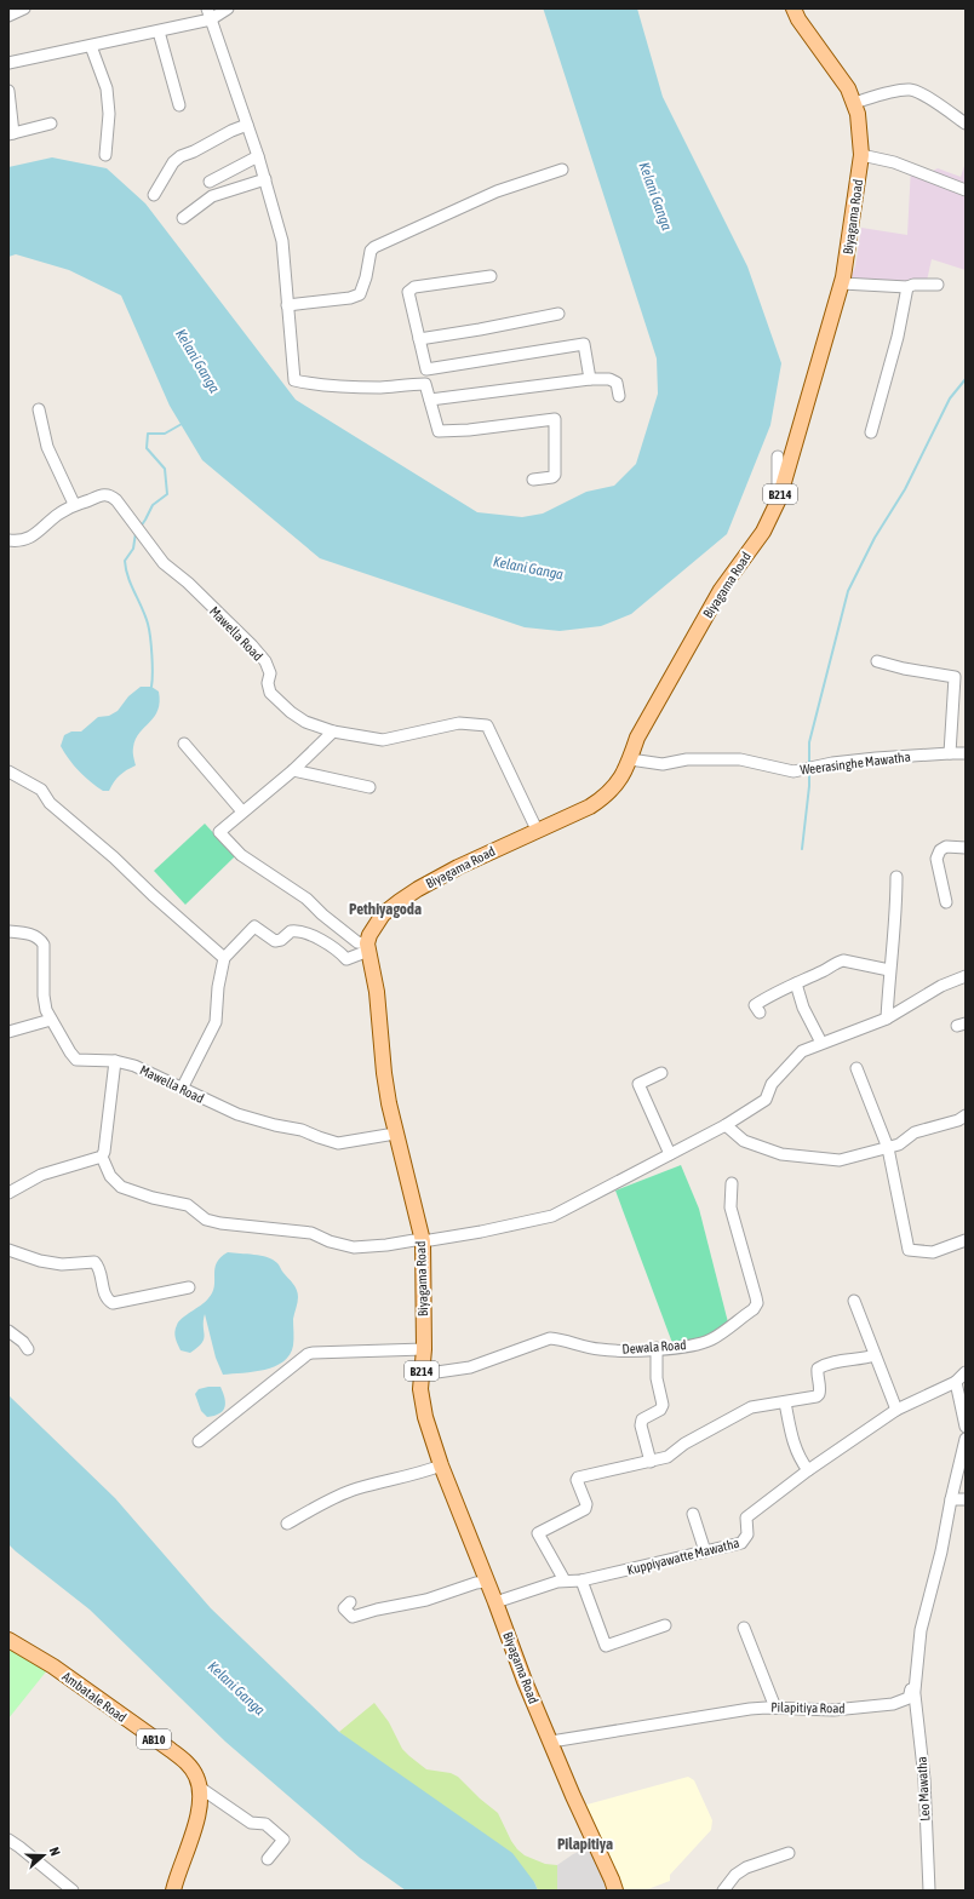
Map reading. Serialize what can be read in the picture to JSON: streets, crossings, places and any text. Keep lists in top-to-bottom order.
{
  "streets": {
    "main road": [
      "Biyagama Road",
      "B214",
      "Ambatale Road",
      "AB10"
    ],
    "street": [
      "Mawella Road",
      "Weerasinghe Mawatha",
      "Dewala Road",
      "Kuppiyawatte Mawatha",
      "Pilapitiya Road",
      "Leo Mawatha"
    ]
  },
  "crossings": [
    ["Biyagama Road", "Mawella Road"],
    ["Biyagama Road", "Weerasinghe Mawatha"],
    ["Biyagama Road", "Dewala Road"],
    ["Biyagama Road", "Kuppiyawatte Mawatha"],
    ["Biyagama Road", "Pilapitiya Road"],
    ["Pilapitiya Road", "Leo Mawatha"]
  ],
  "districts": ["Pethiyagoda", "Pilapitiya"],
  "water": ["Kelani Ganga"],
  "north": "right"
}
